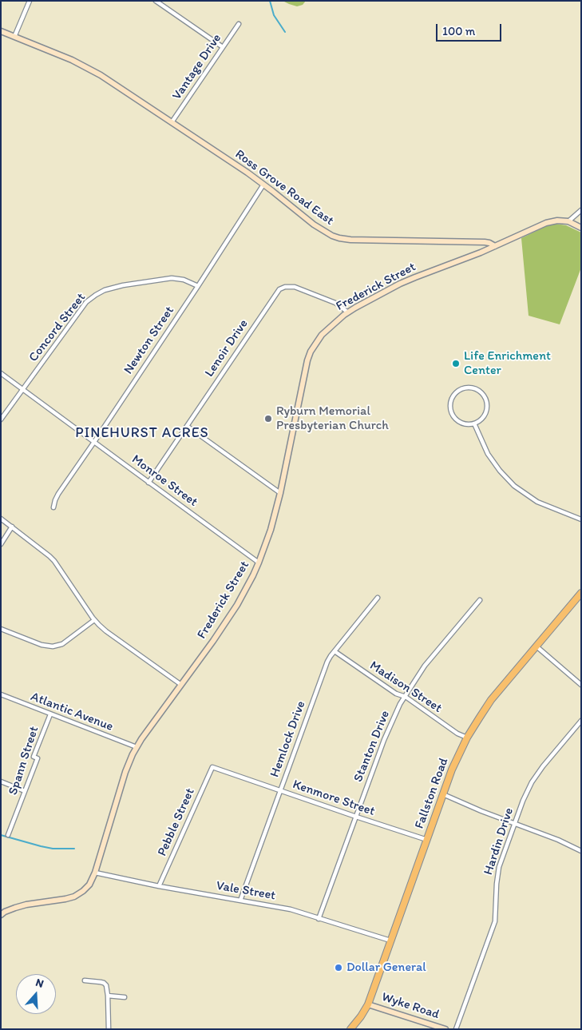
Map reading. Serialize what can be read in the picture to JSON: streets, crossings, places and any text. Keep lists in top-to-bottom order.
{
  "streets": {
    "main road": ["Fallston Road"],
    "street": [
      "Vantage Drive",
      "Ross Grove Road East",
      "Frederick Street",
      "Concord Street",
      "Newton Street",
      "Lenoir Drive",
      "Monroe Street",
      "Madison Street",
      "Atlantic Avenue",
      "Hemlock Drive",
      "Stanton Drive",
      "Spann Street",
      "Kenmore Street",
      "Pebble Street",
      "Hardin Drive",
      "Vale Street",
      "Wyke Road"
    ]
  },
  "crossings": [
    ["Vantage Drive", "Ross Grove Road East"],
    ["Ross Grove Road East", "Frederick Street"],
    ["Ross Grove Road East", "Newton Street"],
    ["Frederick Street", "Lenoir Drive"],
    ["Frederick Street", "Monroe Street"],
    ["Frederick Street", "Atlantic Avenue"],
    ["Frederick Street", "Vale Street"],
    ["Concord Street", "Newton Street"],
    ["Concord Street", "Monroe Street"],
    ["Newton Street", "Monroe Street"],
    ["Lenoir Drive", "Monroe Street"],
    ["Madison Street", "Hemlock Drive"],
    ["Madison Street", "Stanton Drive"],
    ["Madison Street", "Fallston Road"],
    ["Atlantic Avenue", "Spann Street"],
    ["Hemlock Drive", "Kenmore Street"],
    ["Hemlock Drive", "Vale Street"],
    ["Stanton Drive", "Kenmore Street"],
    ["Stanton Drive", "Vale Street"],
    ["Fallston Road", "Kenmore Street"],
    ["Fallston Road", "Vale Street"],
    ["Fallston Road", "Wyke Road"],
    ["Kenmore Street", "Pebble Street"],
    ["Pebble Street", "Vale Street"]
  ],
  "districts": ["PINEHURST ACRES"],
  "places": ["Life Enrichment Center", "Ryburn Memorial Presbyterian Church", "Dollar General"],
  "scale_bar": "100 m",
  "north": "top"
}
